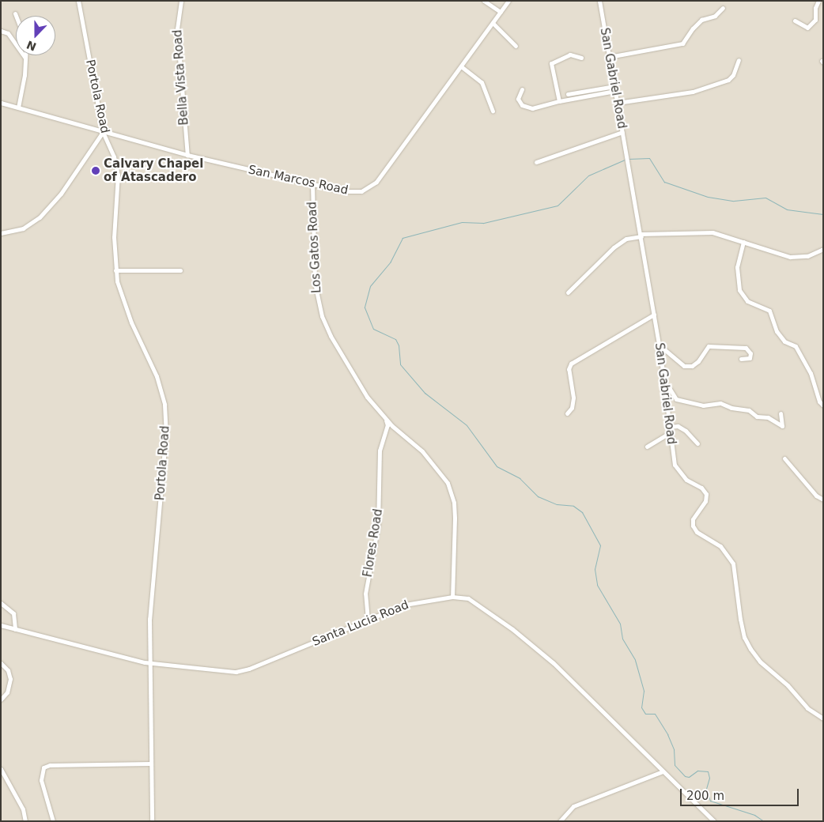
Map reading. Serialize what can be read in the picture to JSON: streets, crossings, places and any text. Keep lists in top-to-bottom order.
{
  "streets": {
    "street": [
      "Bella Vista Road",
      "San Gabriel Road",
      "Portola Road",
      "San Marcos Road",
      "Los Gatos Road",
      "Flores Road",
      "Santa Lucia Road"
    ]
  },
  "crossings": [
    ["Bella Vista Road", "San Marcos Road"],
    ["Portola Road", "San Marcos Road"],
    ["Portola Road", "Santa Lucia Road"],
    ["San Marcos Road", "Los Gatos Road"],
    ["Los Gatos Road", "Flores Road"],
    ["Los Gatos Road", "Santa Lucia Road"],
    ["Flores Road", "Santa Lucia Road"]
  ],
  "places": ["Calvary Chapel of Atascadero"],
  "scale_bar": "200 m",
  "north": "bottom"
}
